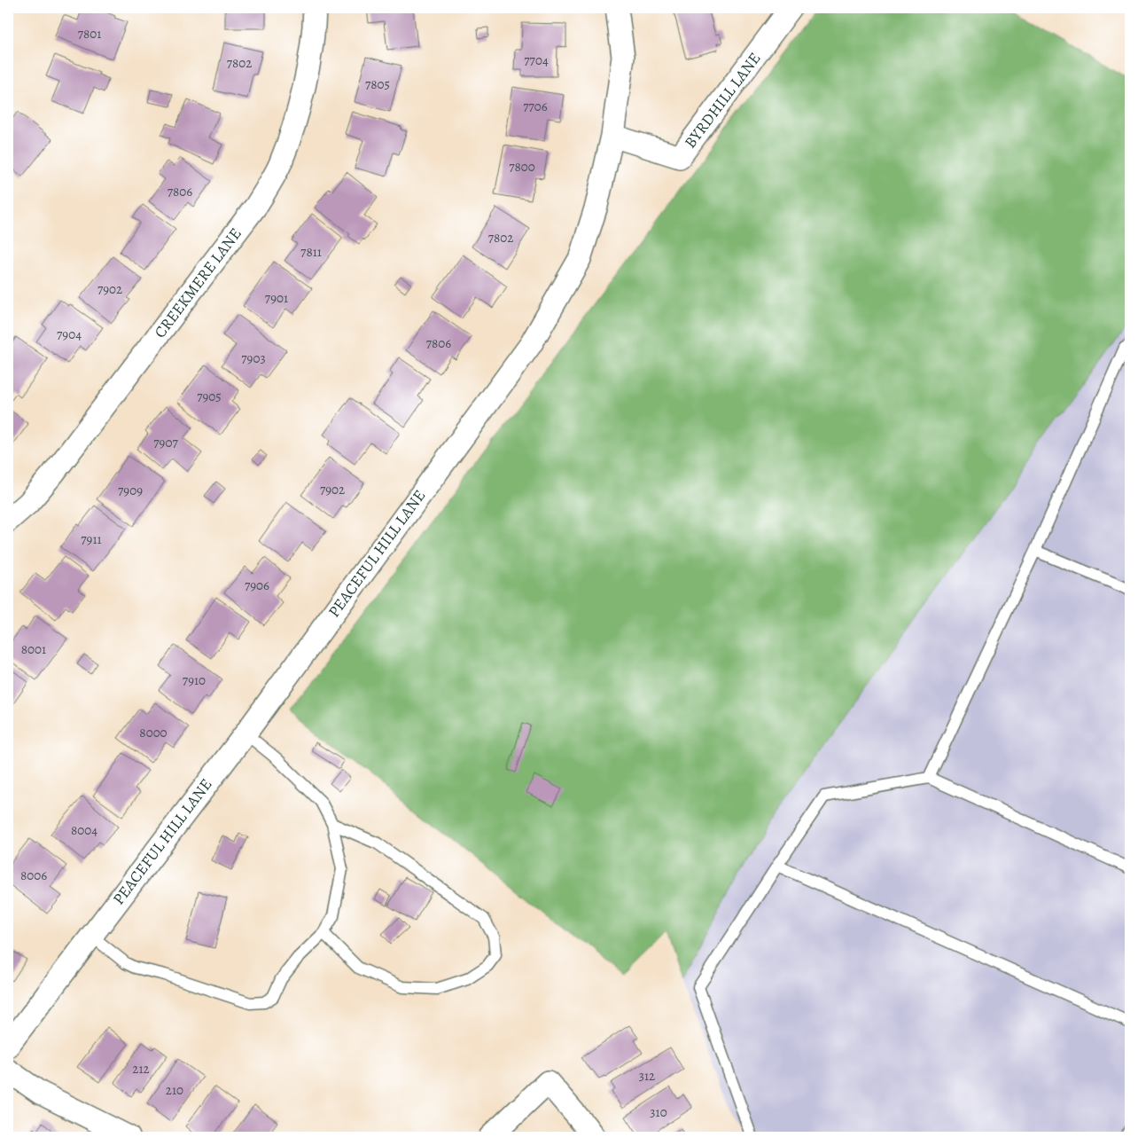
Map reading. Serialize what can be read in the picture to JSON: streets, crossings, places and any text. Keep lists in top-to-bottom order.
{
  "streets": {
    "street": ["BYRDHILL LANE", "CREEKMERE LANE", "PEACEFUL HILL LANE"]
  },
  "crossings": [
    ["BYRDHILL LANE", "PEACEFUL HILL LANE"]
  ],
  "house_numbers": [
    "7801",
    "7704",
    "7802",
    "7805",
    "7706",
    "7800",
    "7806",
    "7802",
    "7811",
    "7902",
    "7901",
    "7904",
    "7806",
    "7903",
    "7905",
    "7907",
    "7902",
    "7909",
    "7911",
    "7906",
    "8001",
    "7910",
    "8000",
    "8004",
    "8006",
    "212",
    "312",
    "210",
    "310"
  ]
}
